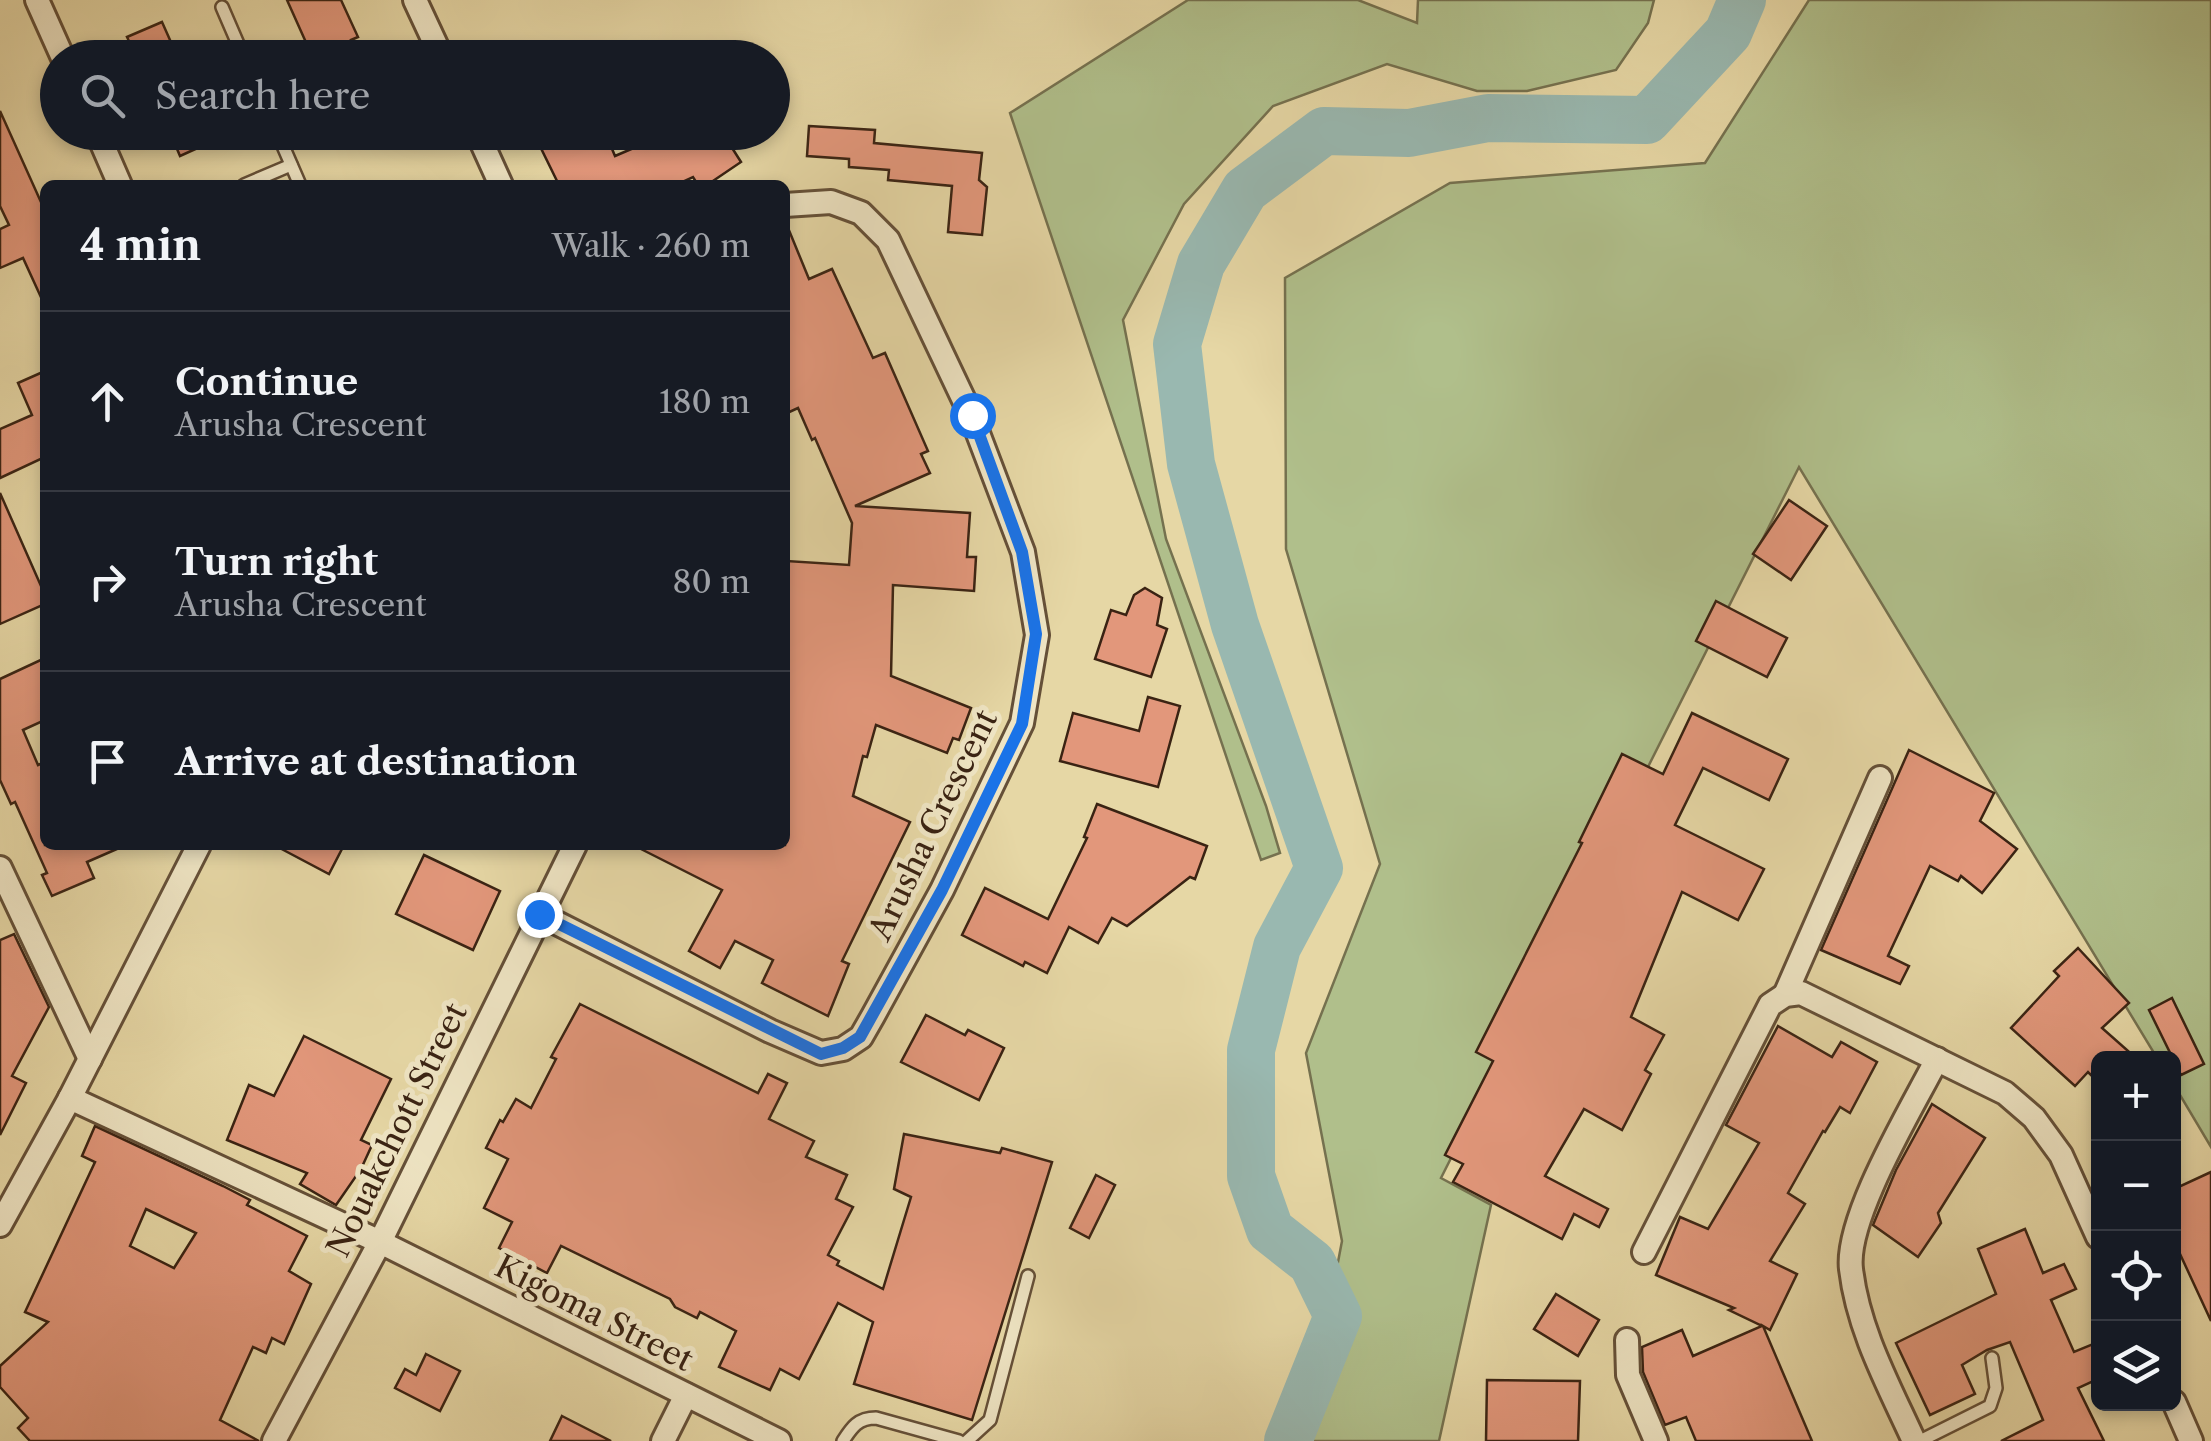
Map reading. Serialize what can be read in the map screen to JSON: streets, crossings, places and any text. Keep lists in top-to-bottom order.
{
  "streets": {
    "street": ["Arusha Crescent", "Nouakchott Street", "Kigoma Street"]
  },
  "crossings": [
    ["Arusha Crescent", "Nouakchott Street"],
    ["Nouakchott Street", "Kigoma Street"]
  ],
  "page": {
    "search": "Search here",
    "heading": ["4 min", "Walk · 260 m"],
    "list": [
      ["Continue", "Arusha Crescent", "180 m"],
      ["Turn right", "Arusha Crescent", "80 m"],
      "Arrive at destination"
    ],
    "map_buttons": ["+", "−"]
  }
}
